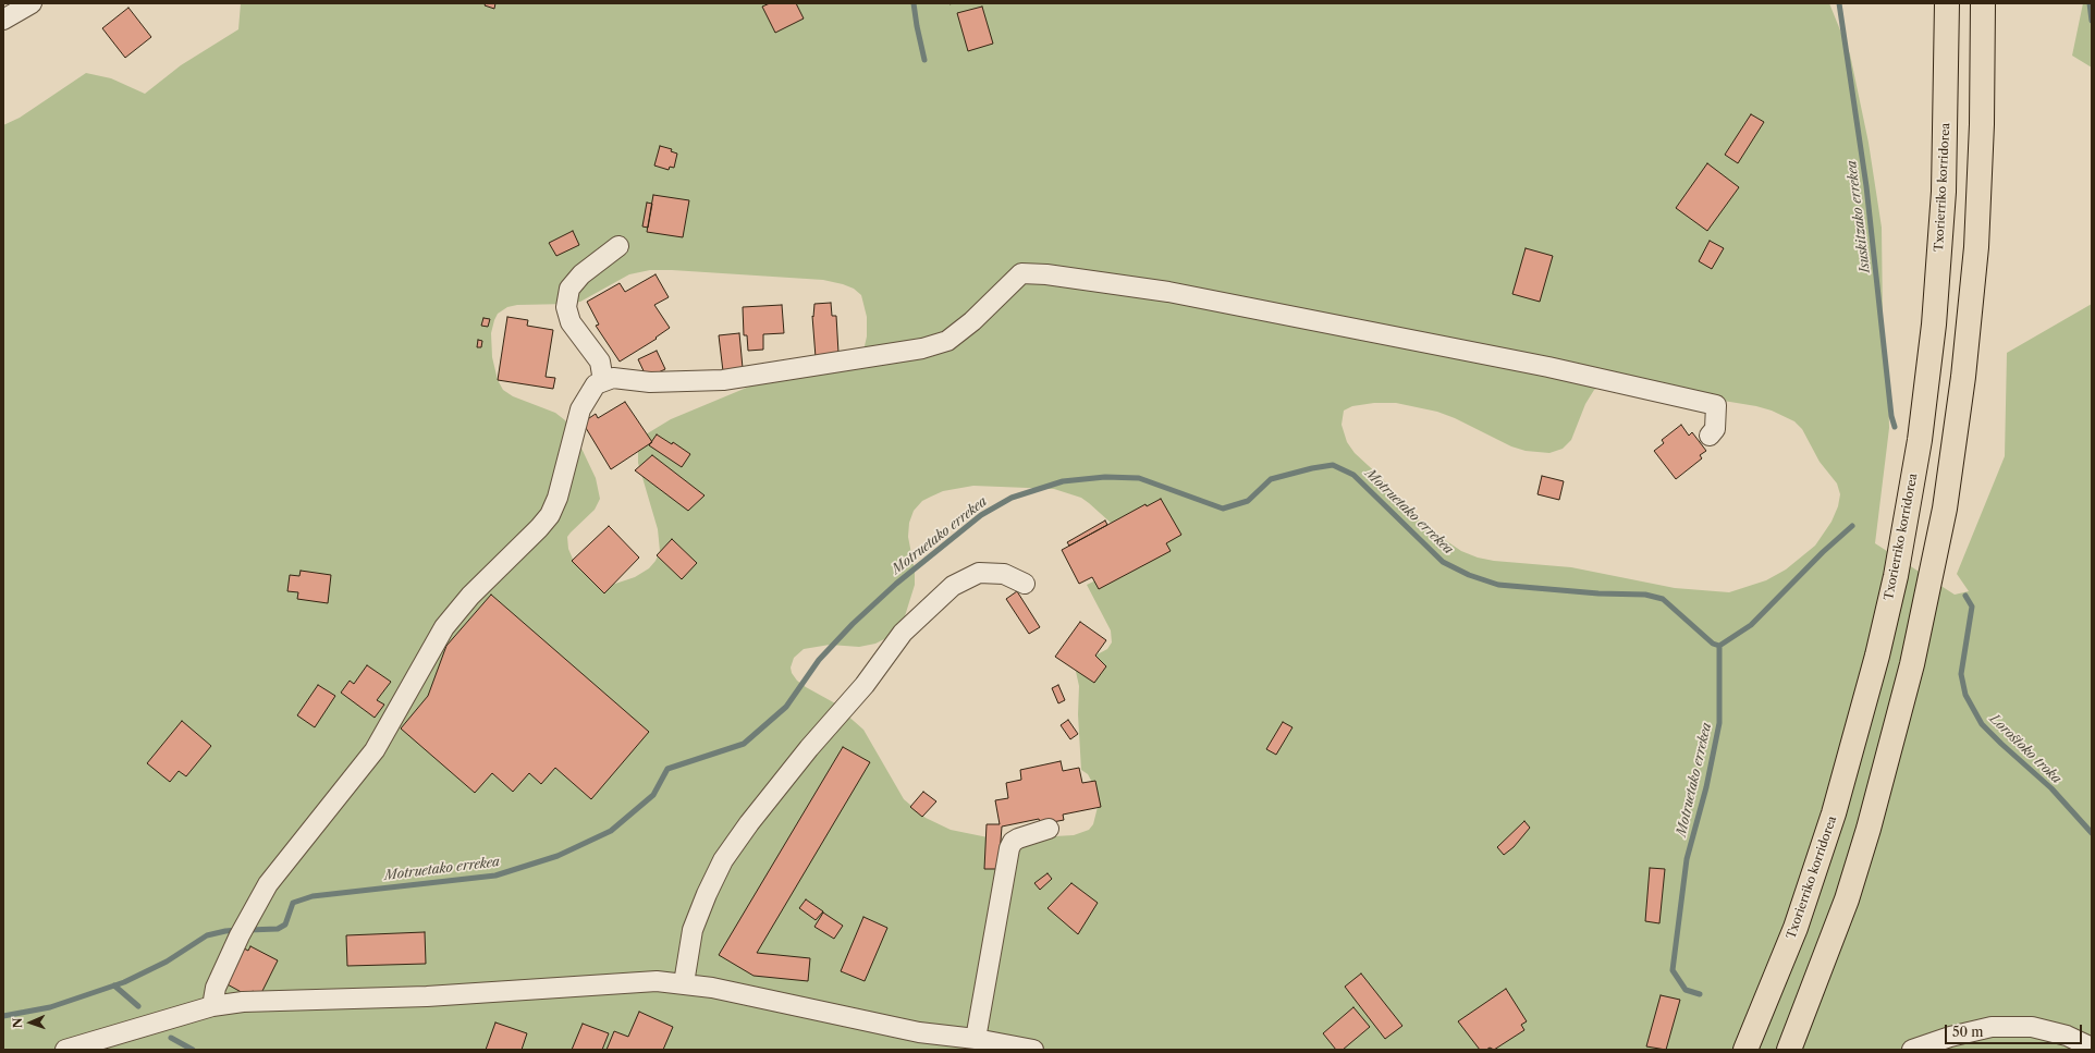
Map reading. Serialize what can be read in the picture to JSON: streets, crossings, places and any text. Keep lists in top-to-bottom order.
{
  "streets": {
    "highway": ["Txorierriko korridorea"]
  },
  "water": ["Isuskitzako errekea", "Motruetako errekea", "Lorostoko troka"],
  "scale_bar": "50 m",
  "north": "left"
}
